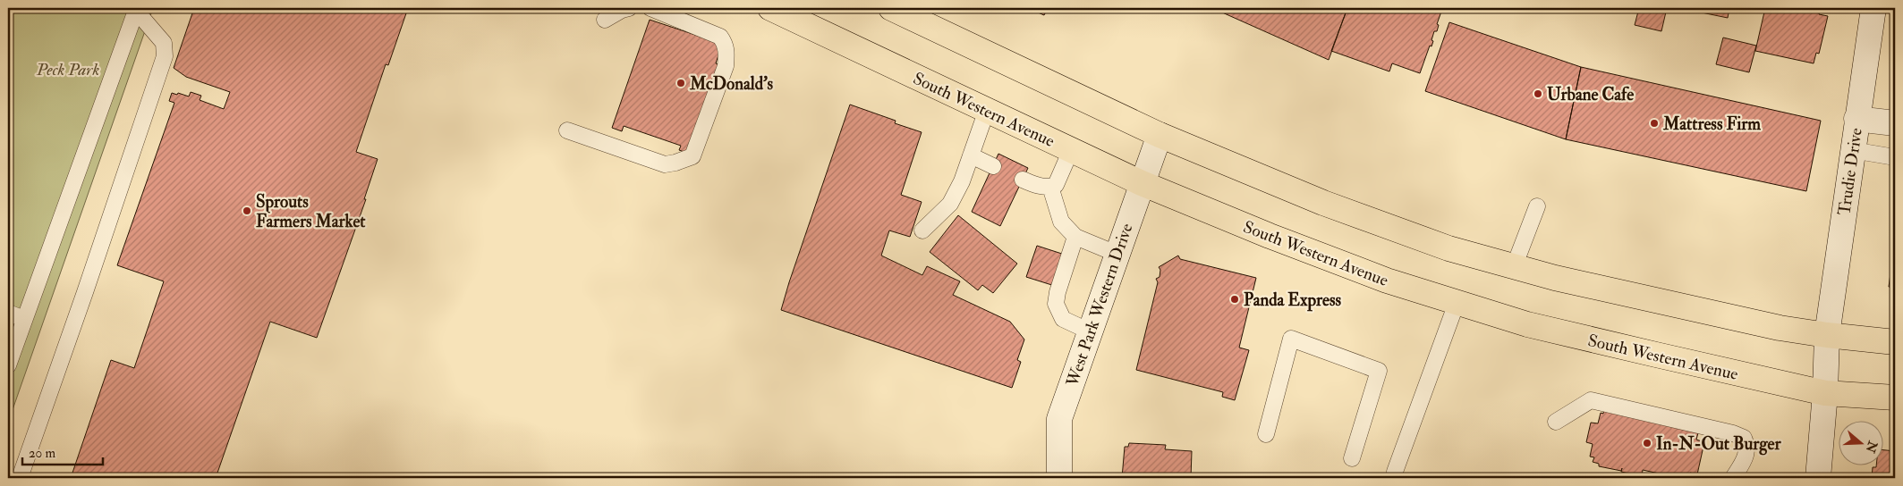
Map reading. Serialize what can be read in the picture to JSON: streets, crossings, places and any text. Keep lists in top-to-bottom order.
{
  "streets": {
    "main road": ["South Western Avenue"],
    "street": ["Trudie Drive", "West Park Western Drive"]
  },
  "crossings": [
    ["South Western Avenue", "Trudie Drive"],
    ["South Western Avenue", "West Park Western Drive"]
  ],
  "parks": ["Peck Park"],
  "places": [
    "McDonald's",
    "Urbane Cafe",
    "Mattress Firm",
    "Sprouts Farmers Market",
    "Panda Express",
    "In-N-Out Burger"
  ],
  "scale_bar": "20 m",
  "north": "right"
}
